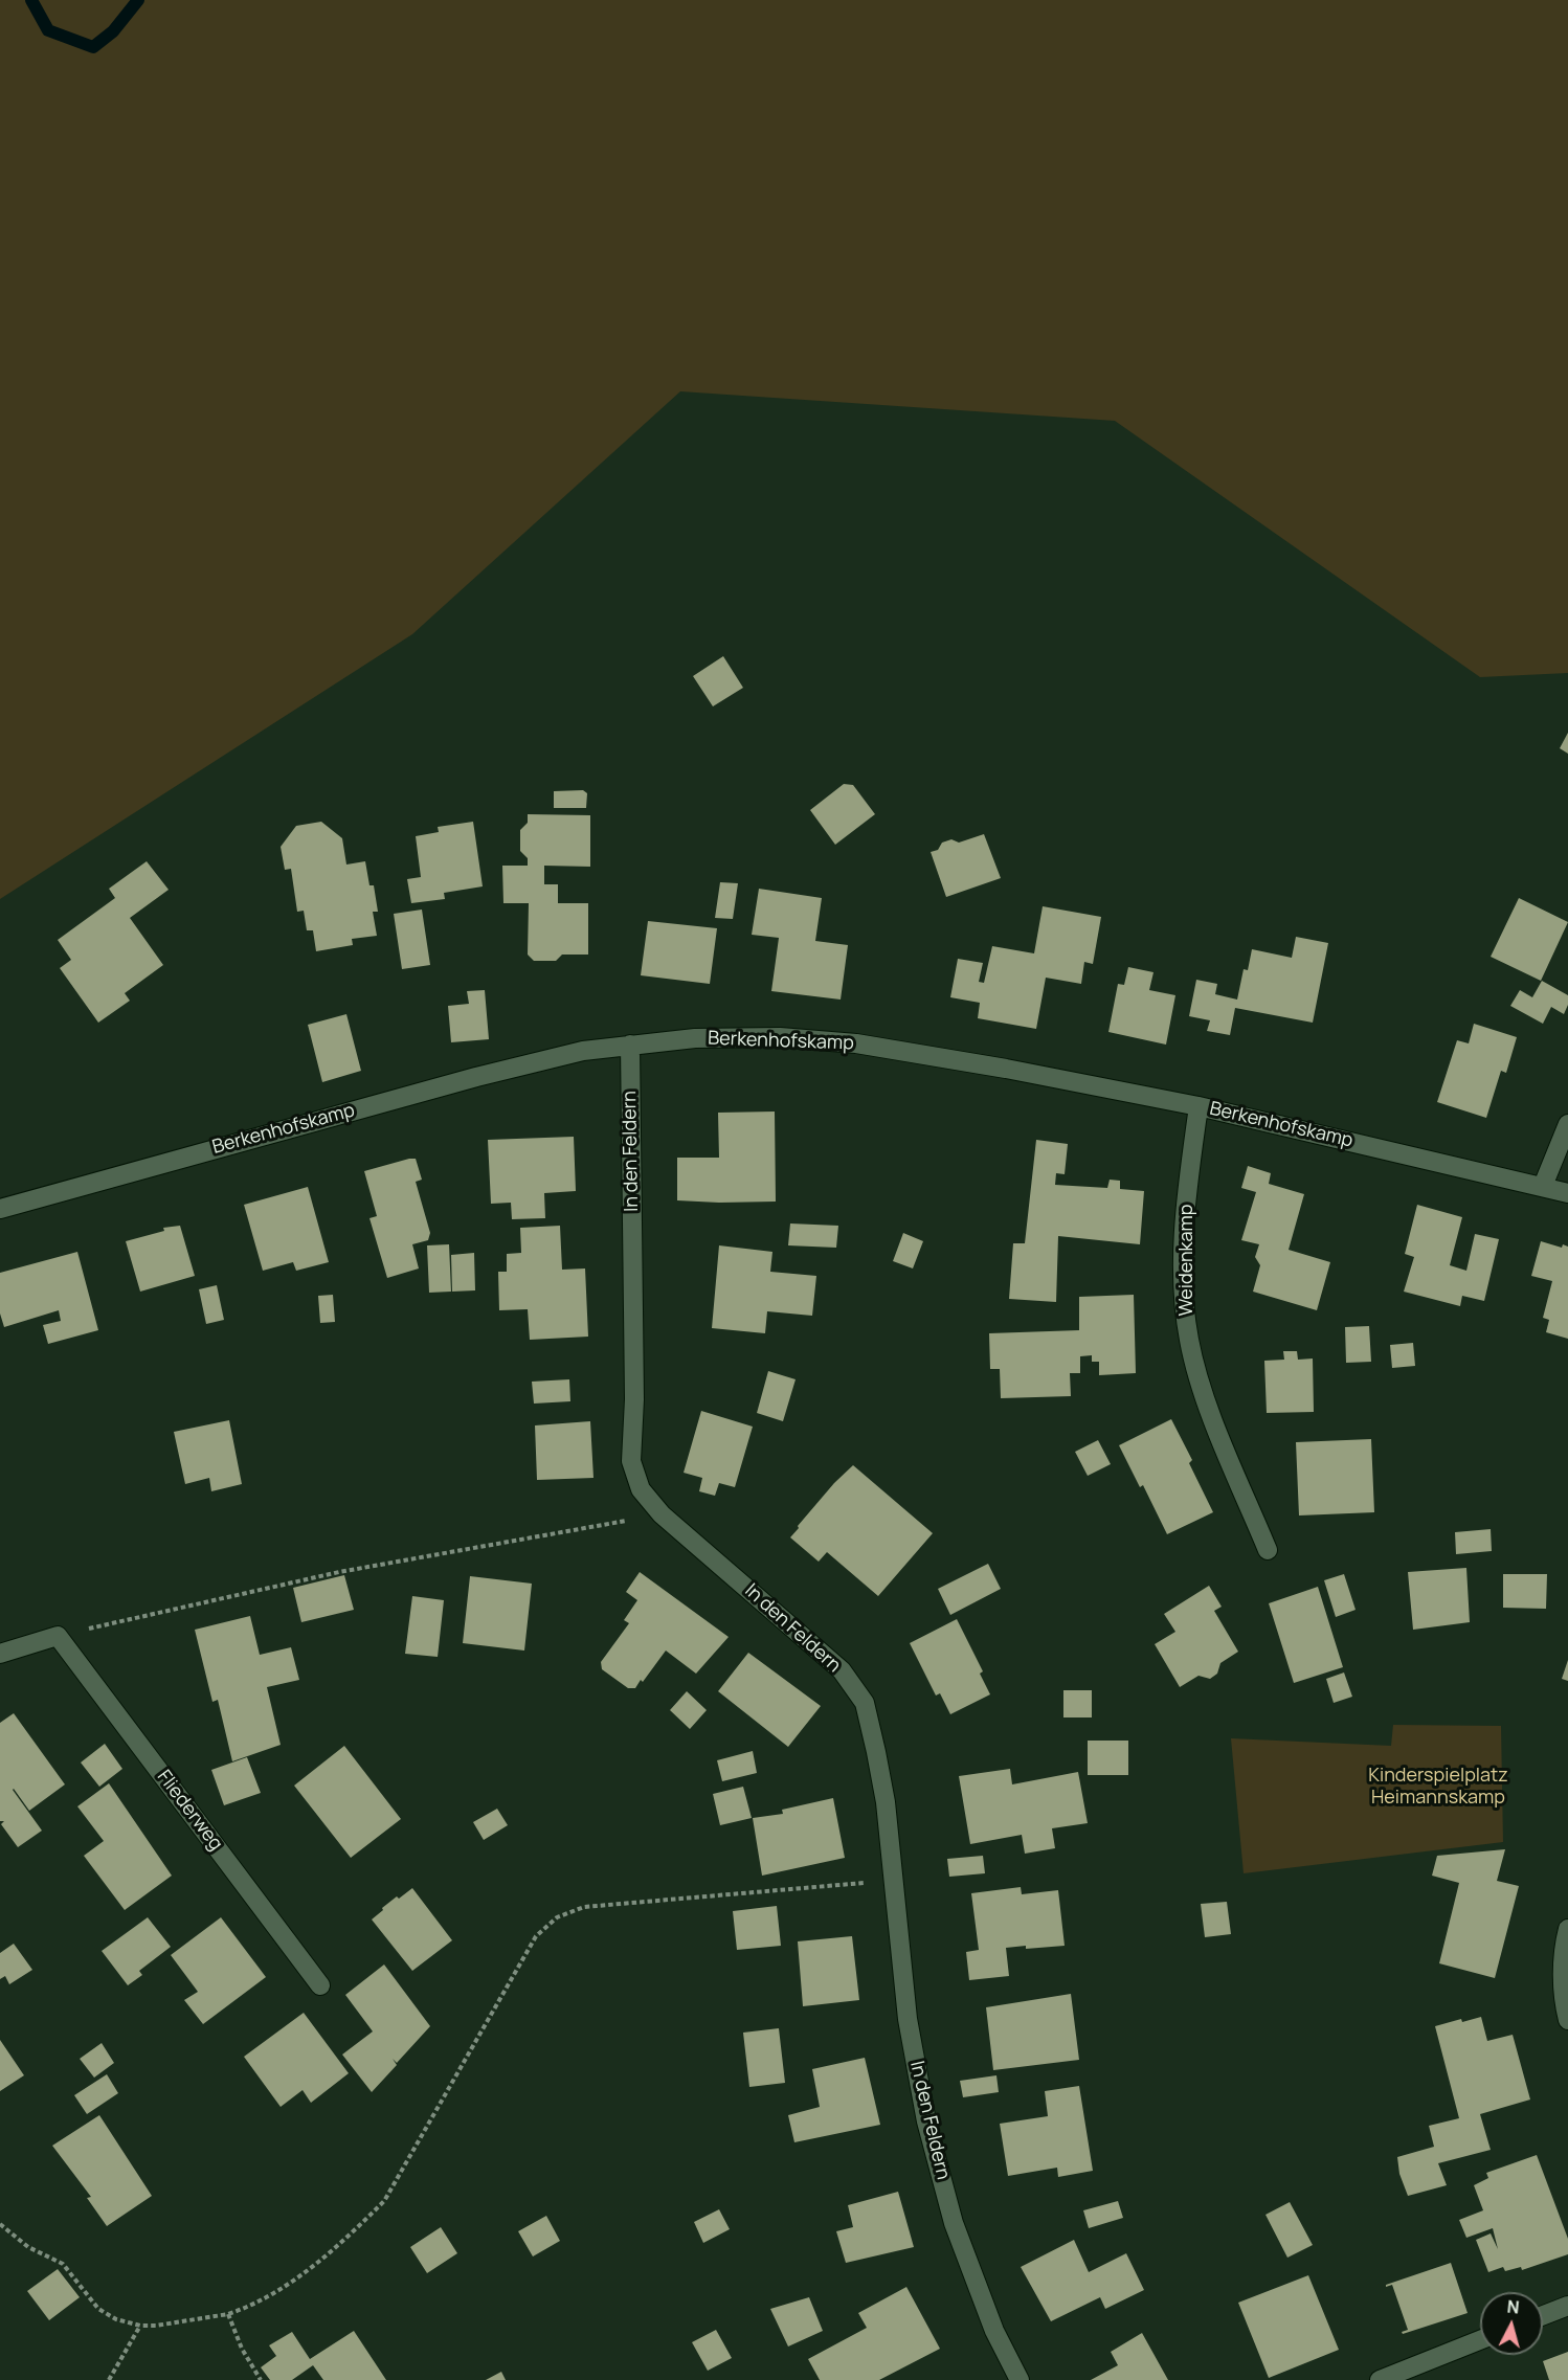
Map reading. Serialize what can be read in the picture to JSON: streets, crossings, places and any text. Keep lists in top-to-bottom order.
{
  "streets": {
    "street": [
      "Berkenhofskamp",
      "In den Feldern",
      "Weidenkamp",
      "Fliederweg"
    ]
  },
  "crossings": [
    ["Berkenhofskamp", "In den Feldern"],
    ["Berkenhofskamp", "Weidenkamp"]
  ],
  "parks": ["Kinderspielplatz Heimannskamp"],
  "north": "top"
}
